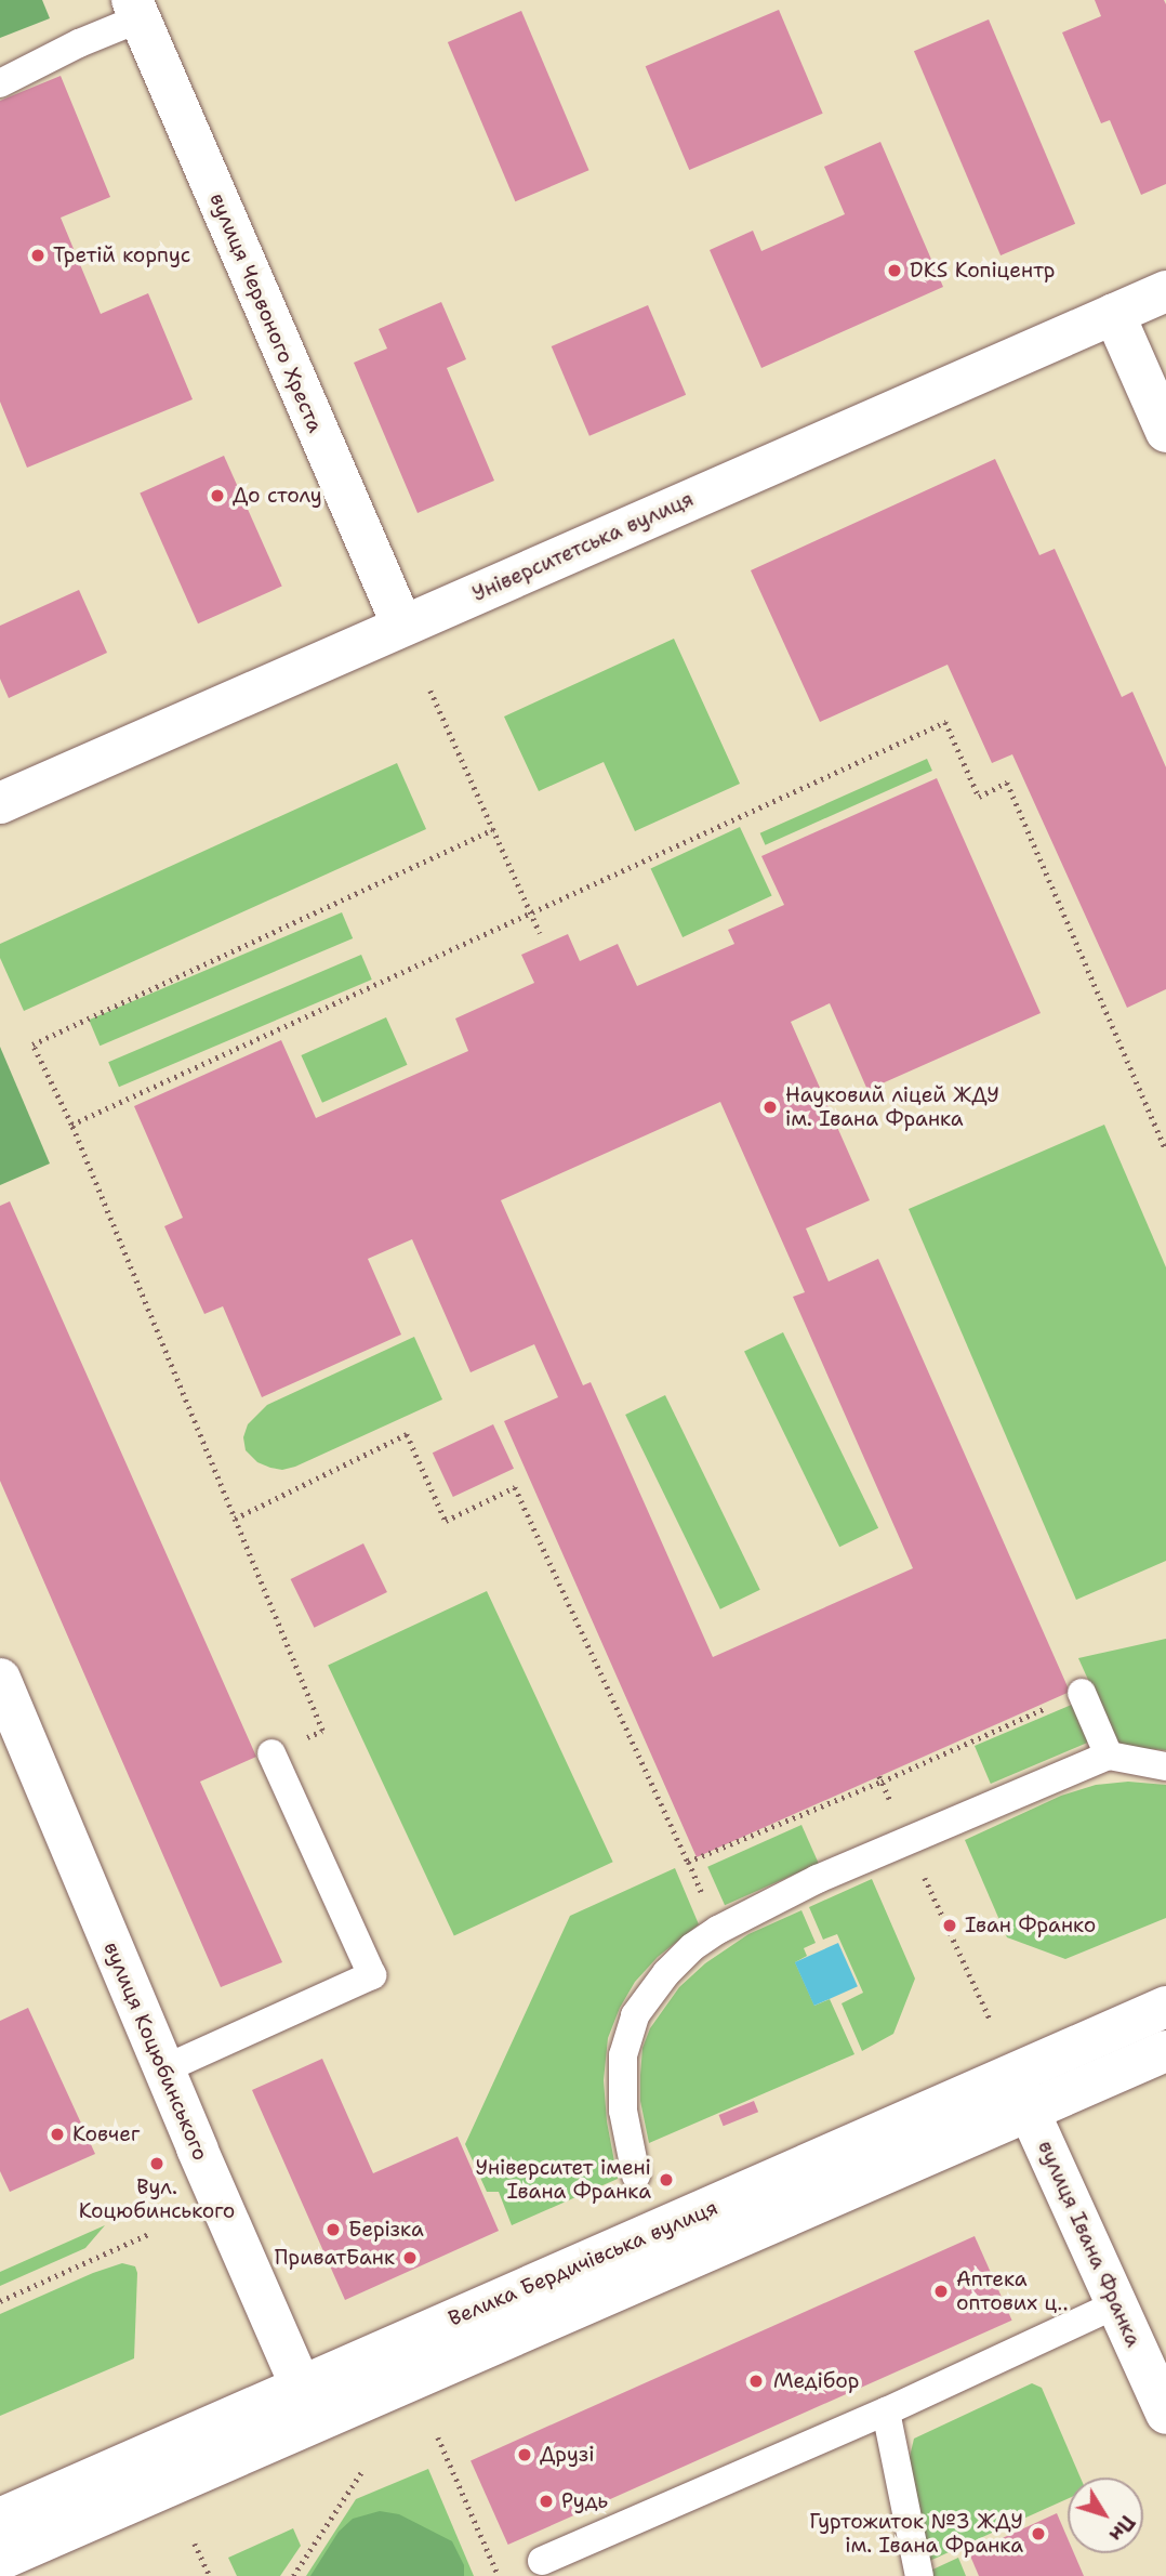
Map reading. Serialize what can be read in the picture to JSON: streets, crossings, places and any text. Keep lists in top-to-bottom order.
{
  "streets": {
    "main road": [
      "вулиця Червоного Хреста",
      "Університетська вулиця",
      "вулиця Коцюбинського",
      "вулиця Івана Франка",
      "Велика Бердичівська вулиця"
    ]
  },
  "crossings": [
    ["вулиця Червоного Хреста", "Університетська вулиця"],
    ["вулиця Коцюбинського", "Велика Бердичівська вулиця"],
    ["вулиця Івана Франка", "Велика Бердичівська вулиця"]
  ],
  "places": [
    "Третій корпус",
    "DKS Копіцентр",
    "До столу",
    "Науковий ліцей ЖДУ ім. Івана Франка",
    "Іван Франко",
    "Ковчег",
    "Вул. Коцюбинського",
    "Університет імені Івана Франка",
    "Берізка",
    "ПриватБанк",
    "Аптека оптових ц‥",
    "Медібор",
    "Друзі",
    "Рудь",
    "Гуртожиток №3 ЖДУ ім. Івана Франка"
  ],
  "north": "bottom right"
}
